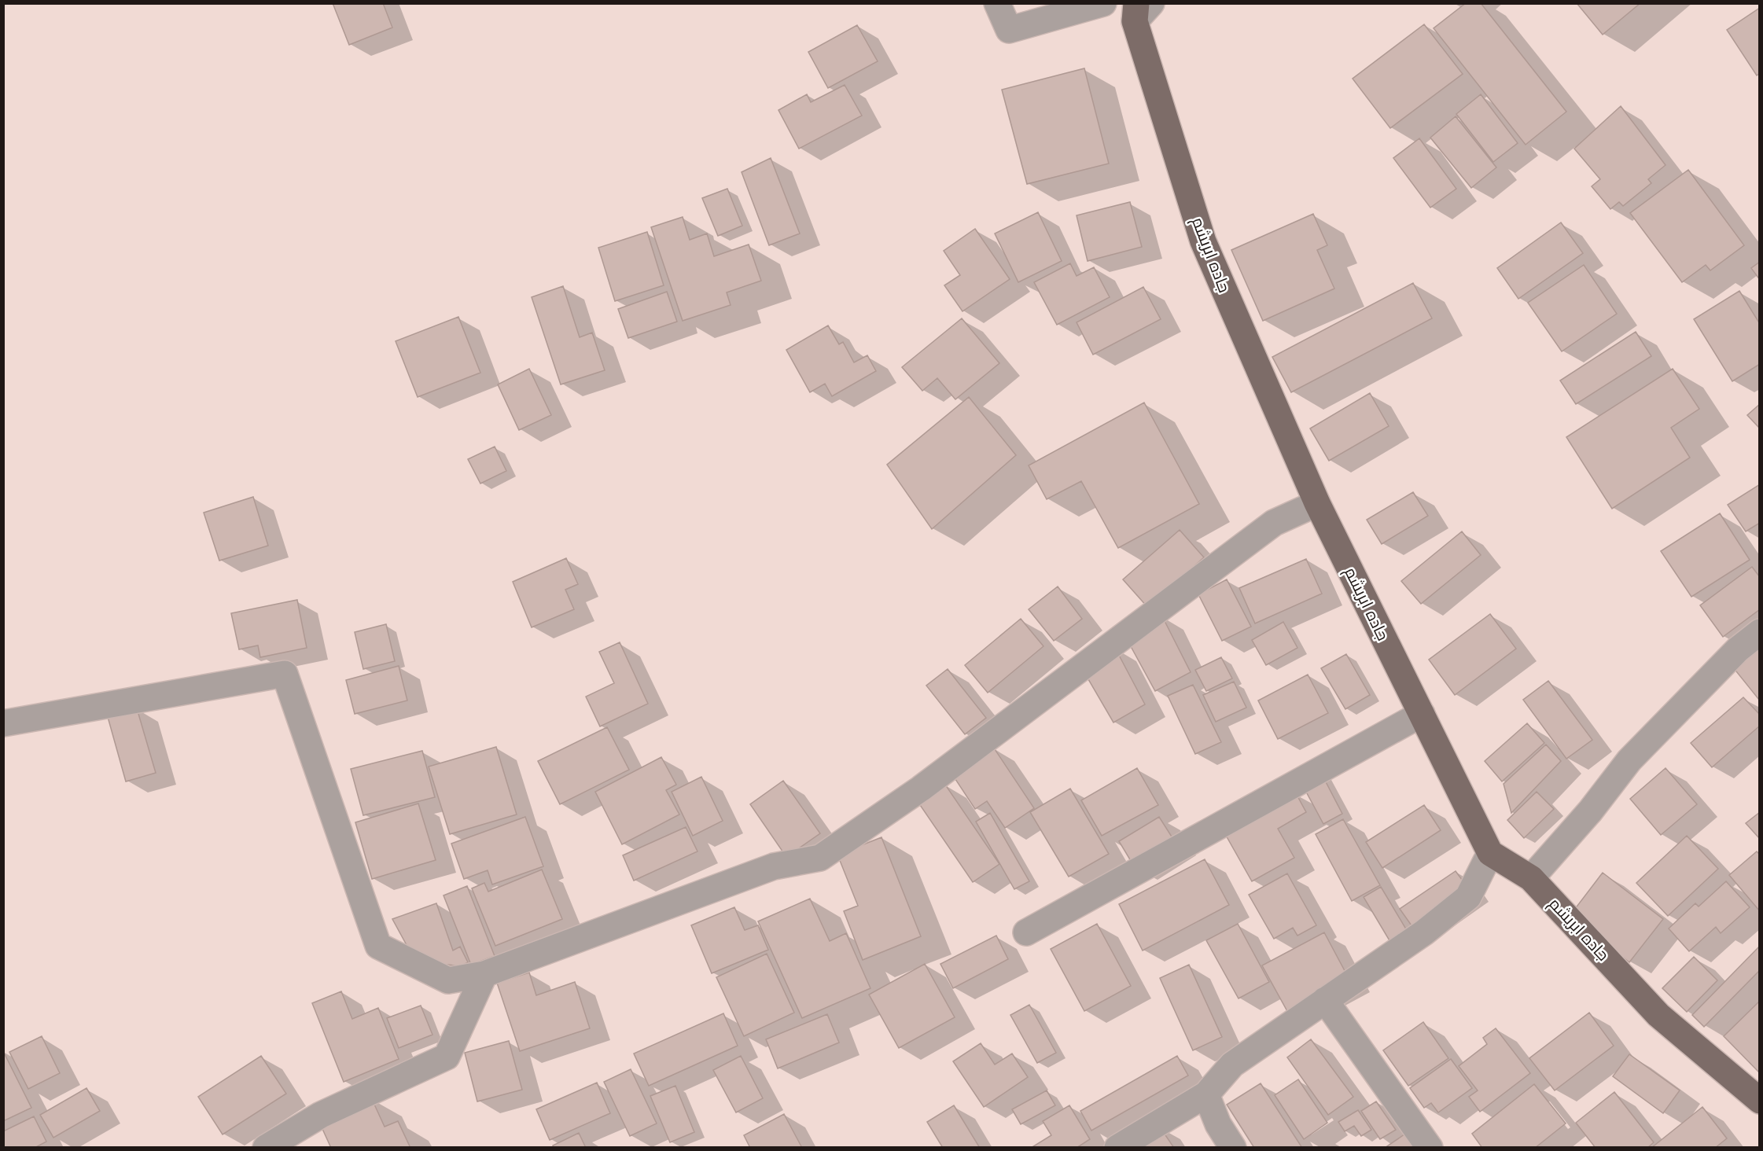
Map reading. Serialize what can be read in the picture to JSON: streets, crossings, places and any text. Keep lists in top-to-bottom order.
{
  "streets": {
    "main road": ["جاده ابریشم"]
  }
}
